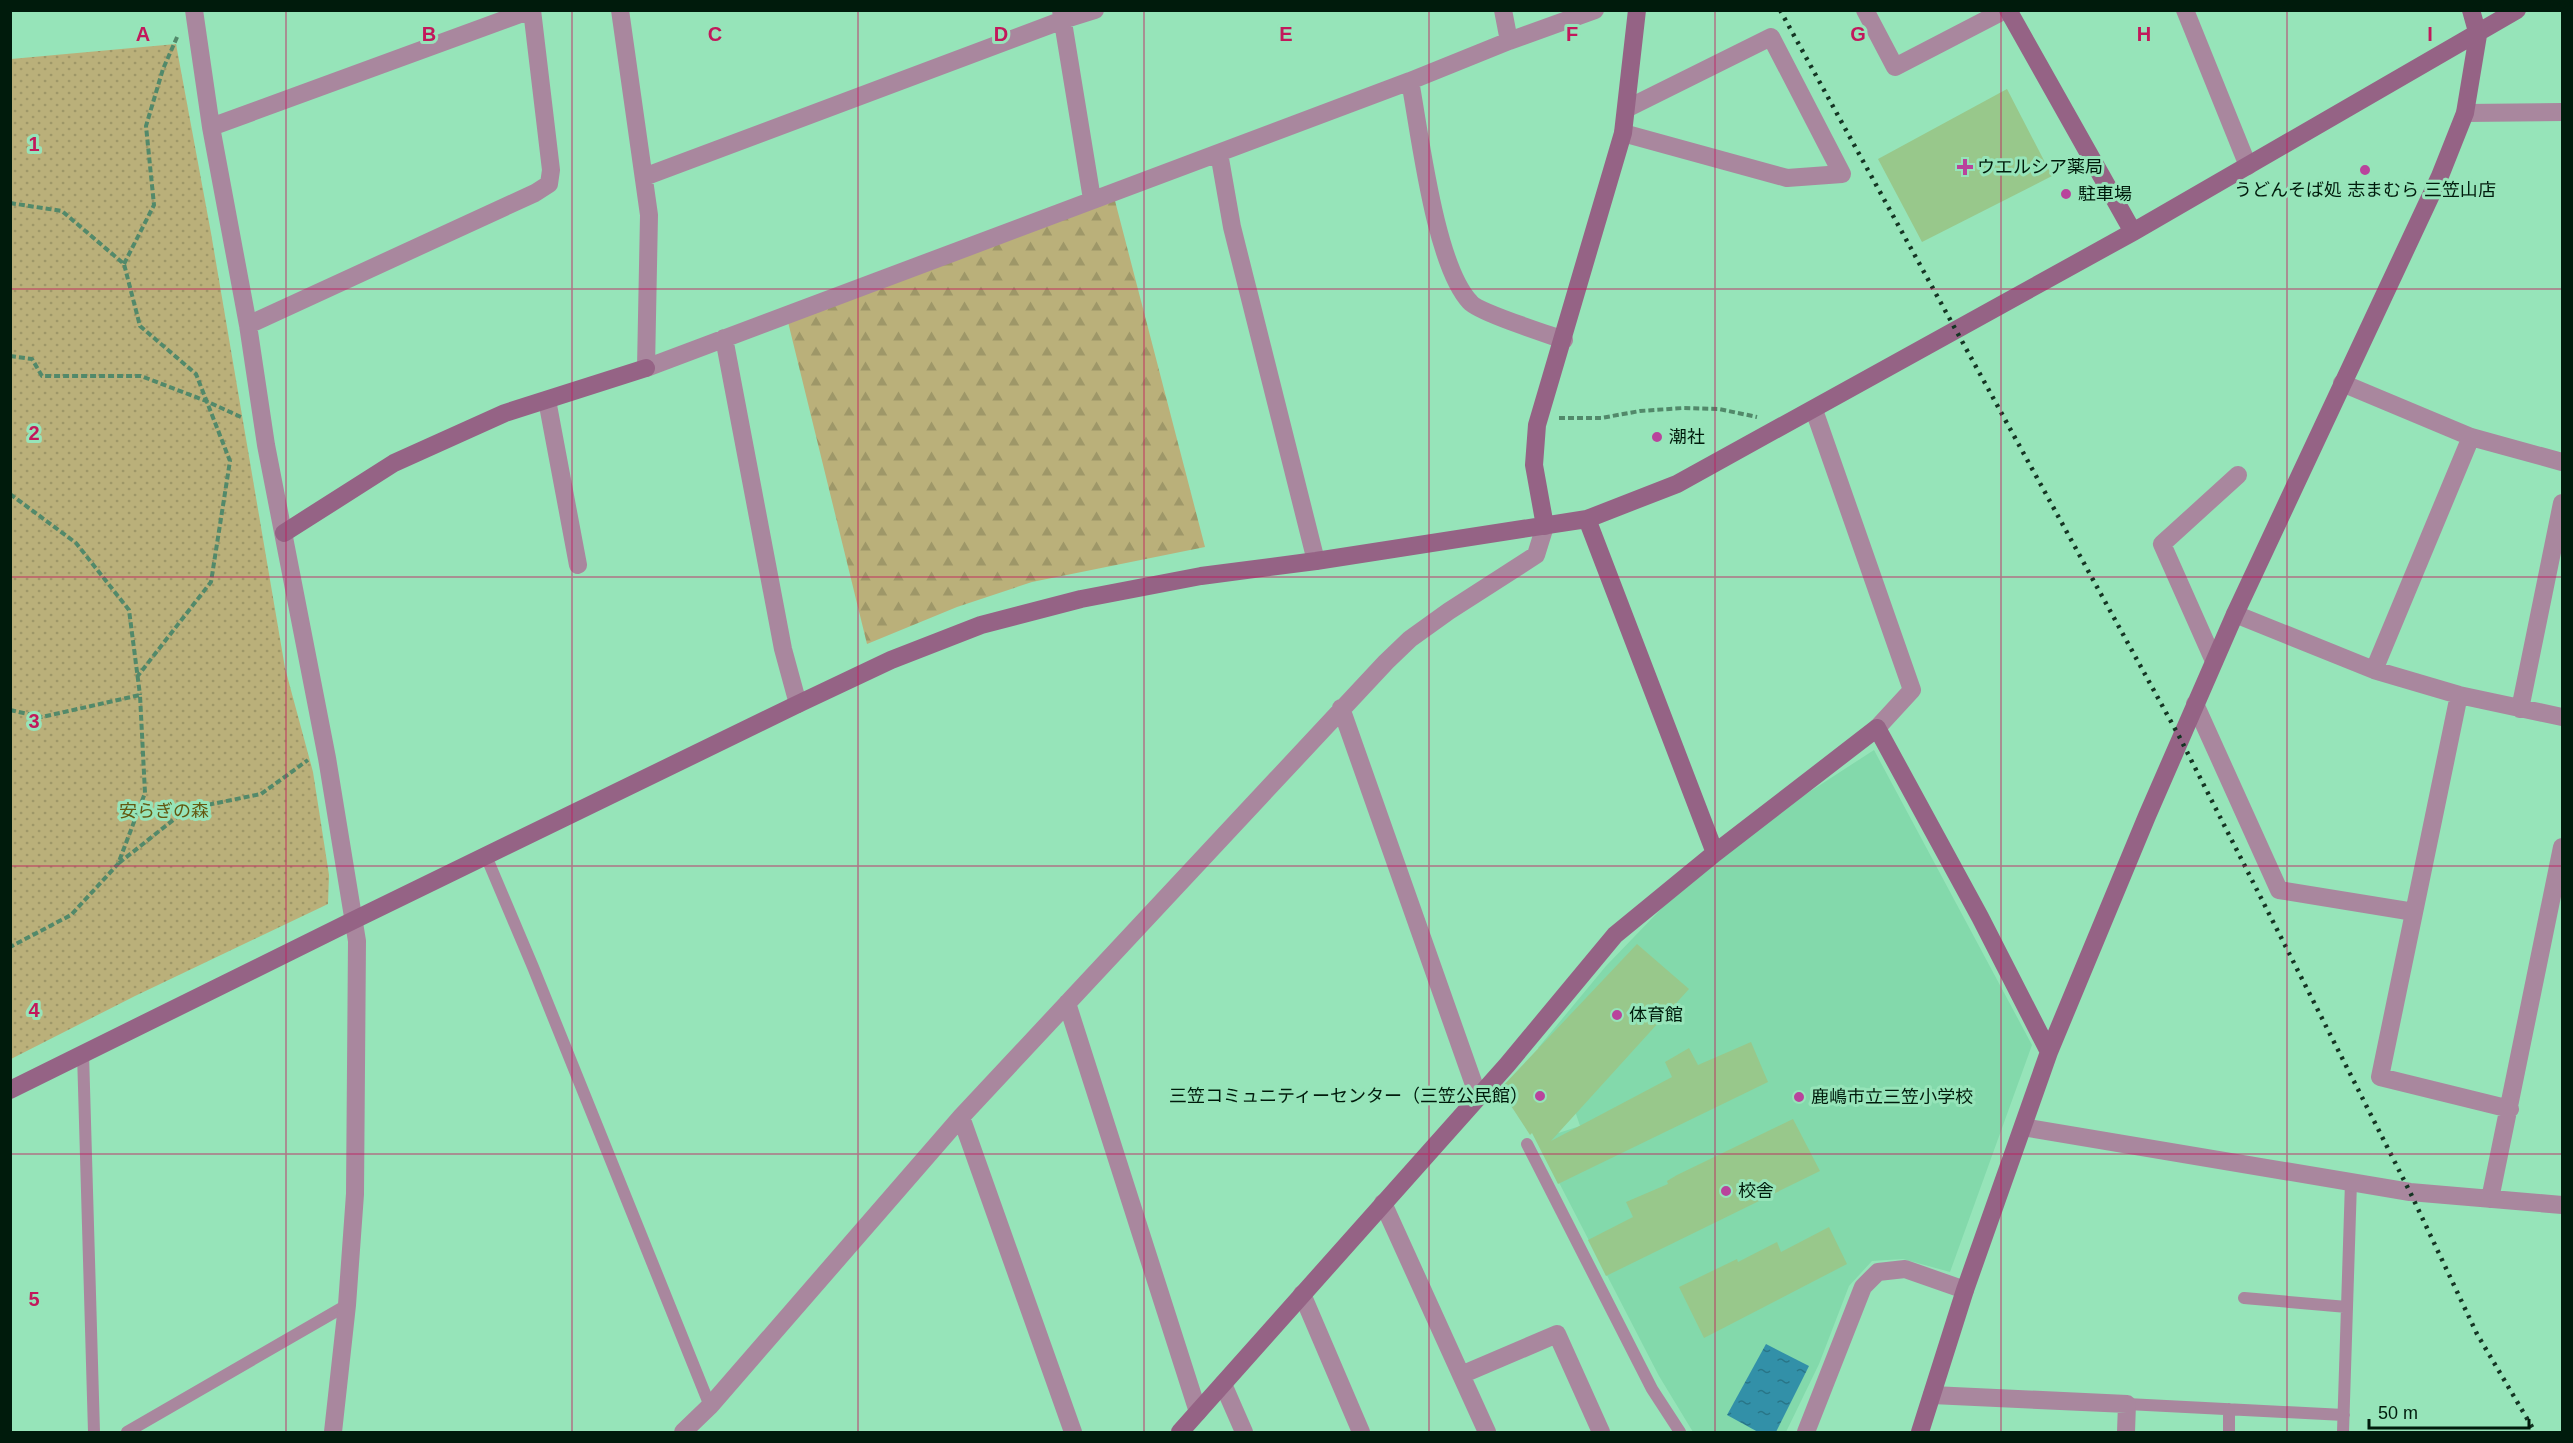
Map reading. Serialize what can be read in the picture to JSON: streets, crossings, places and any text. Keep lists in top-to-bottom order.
{
  "parks": ["安らぎの森"],
  "places": {
    "health": ["ウエルシア薬局"],
    "other": [
      "うどんそば処 志まむら 三笠山店",
      "駐車場",
      "潮社",
      "体育館",
      "三笠コミュニティーセンター（三笠公民館）",
      "鹿嶋市立三笠小学校",
      "校舎"
    ]
  },
  "scale_bar": "50 m",
  "grid": {
    "columns": [
      "A",
      "B",
      "C",
      "D",
      "E",
      "F",
      "G",
      "H",
      "I"
    ],
    "rows": [
      "1",
      "2",
      "3",
      "4",
      "5"
    ]
  }
}
